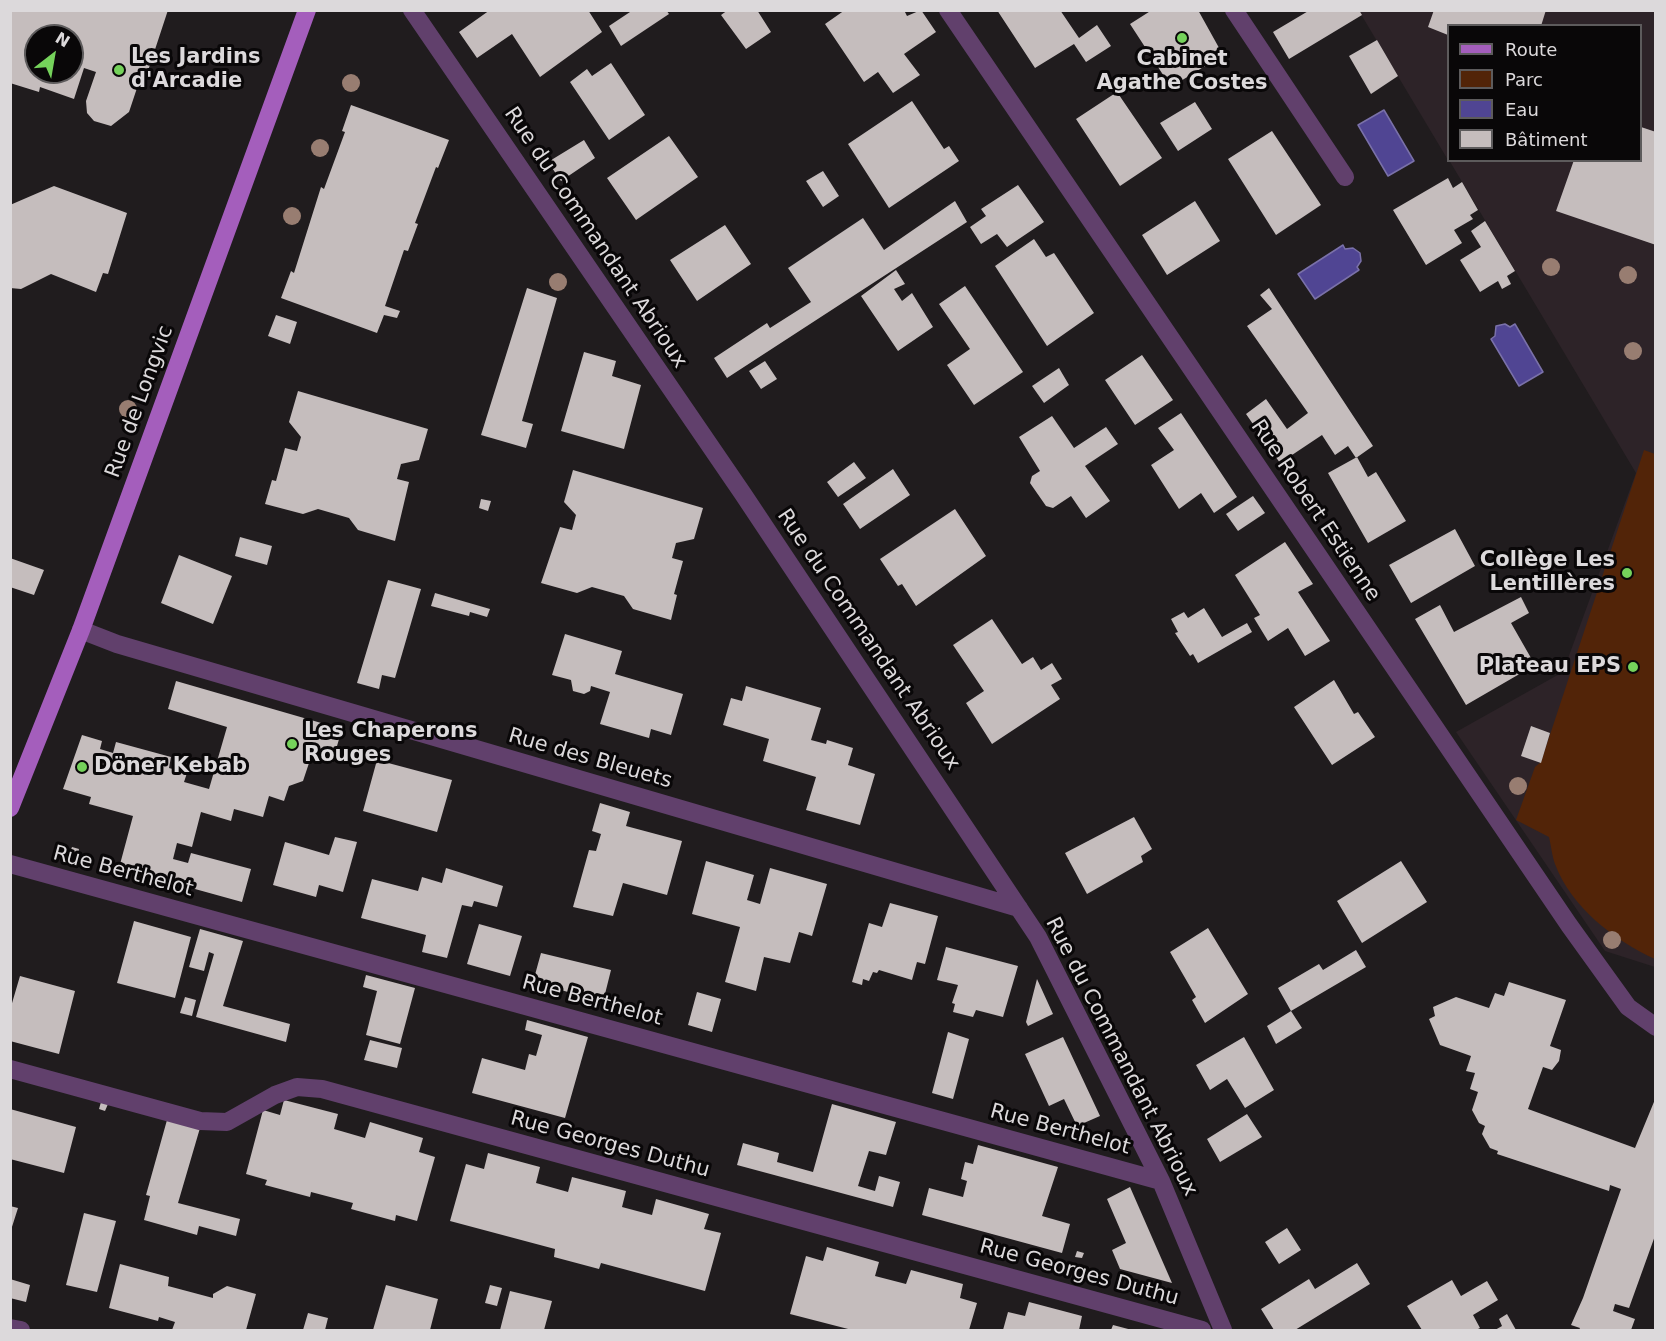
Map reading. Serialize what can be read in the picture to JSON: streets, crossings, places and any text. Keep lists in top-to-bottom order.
{
  "streets": {
    "main road": ["Rue de Longvic"],
    "street": [
      "Rue du Commandant Abrioux",
      "Rue Robert Estienne",
      "Rue des Bleuets",
      "Rue Berthelot",
      "Rue Georges Duthu"
    ]
  },
  "crossings": [
    ["Rue du Commandant Abrioux", "Rue des Bleuets"],
    ["Rue du Commandant Abrioux", "Rue Berthelot"],
    ["Rue de Longvic", "Rue des Bleuets"]
  ],
  "places": [
    "Cabinet Agathe Costes",
    "Les Jardins d'Arcadie",
    "Collège Les Lentillères",
    "Plateau EPS",
    "Les Chaperons Rouges",
    "Döner Kebab"
  ],
  "legend": [
    "Route",
    "Parc",
    "Eau",
    "Bâtiment"
  ],
  "north": "top right"
}
